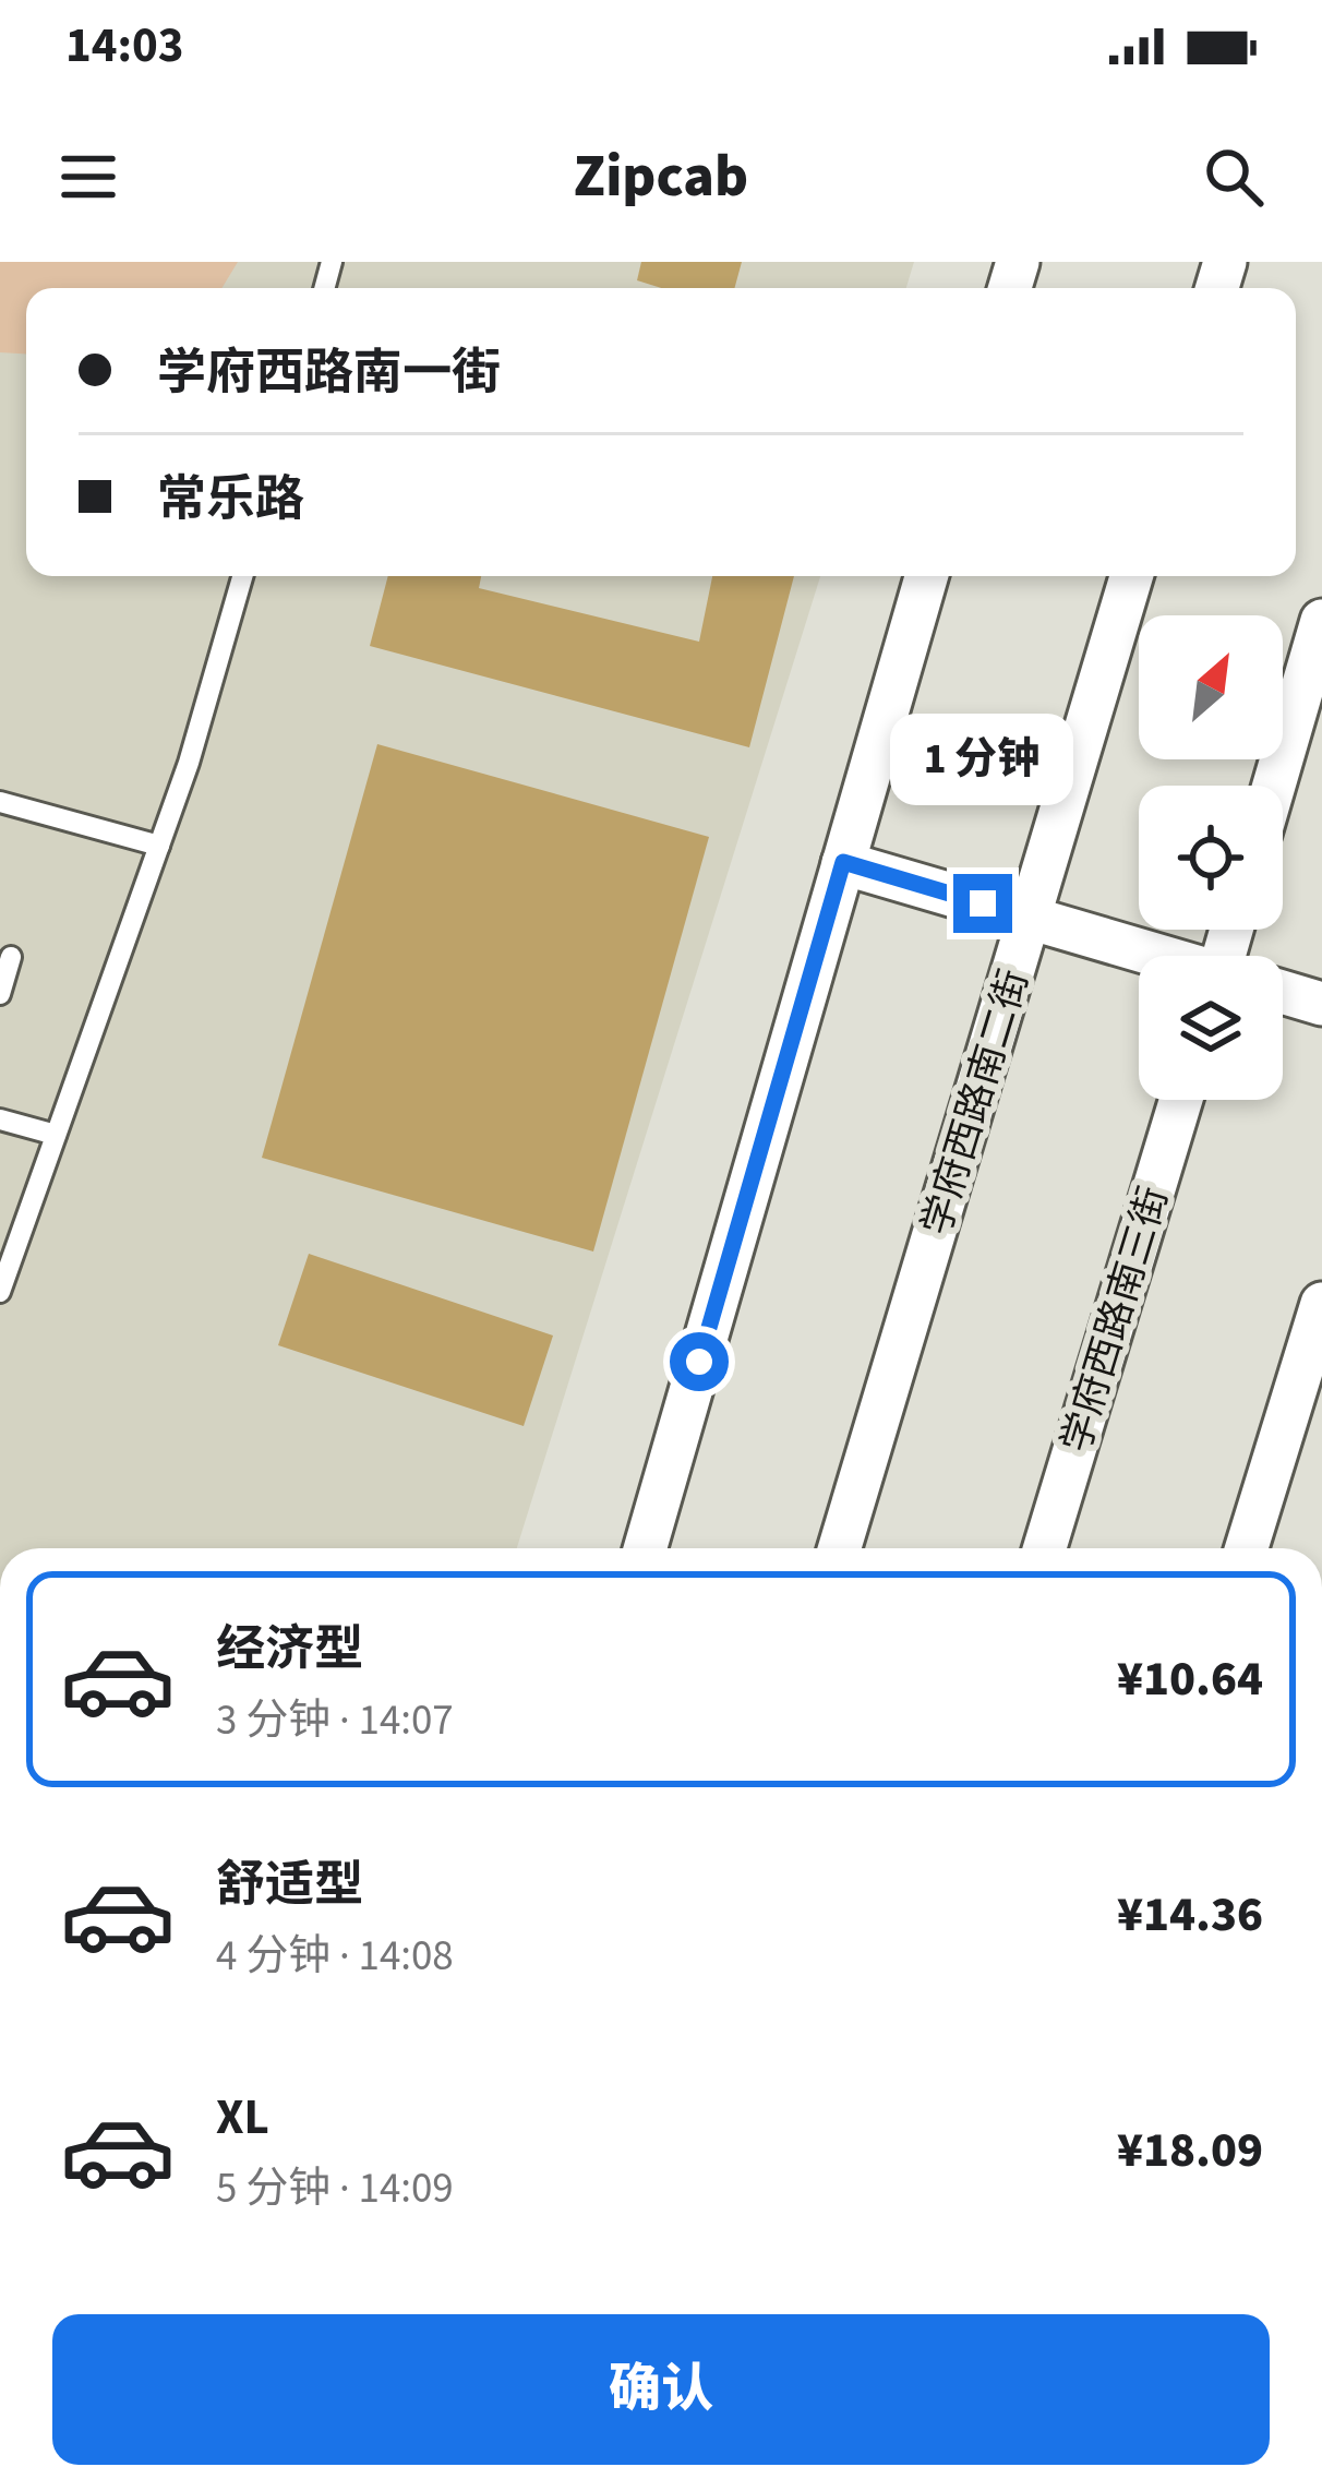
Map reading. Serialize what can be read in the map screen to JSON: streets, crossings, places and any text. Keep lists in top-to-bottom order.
{
  "streets": {
    "street": ["学府西路南二街", "学府西路南三街"]
  },
  "north": "top right",
  "page": {
    "status": "14:03",
    "header": "Zipcab",
    "banner": ["学府西路南一街", "常乐路"],
    "bubble": "1 分钟",
    "list": [
      {
        "name": "经济型",
        "note": "3 分钟 · 14:07",
        "value": "¥10.64"
      },
      {
        "name": "舒适型",
        "note": "4 分钟 · 14:08",
        "value": "¥14.36"
      },
      {
        "name": "XL",
        "note": "5 分钟 · 14:09",
        "value": "¥18.09"
      }
    ],
    "buttons": "确认"
  }
}
